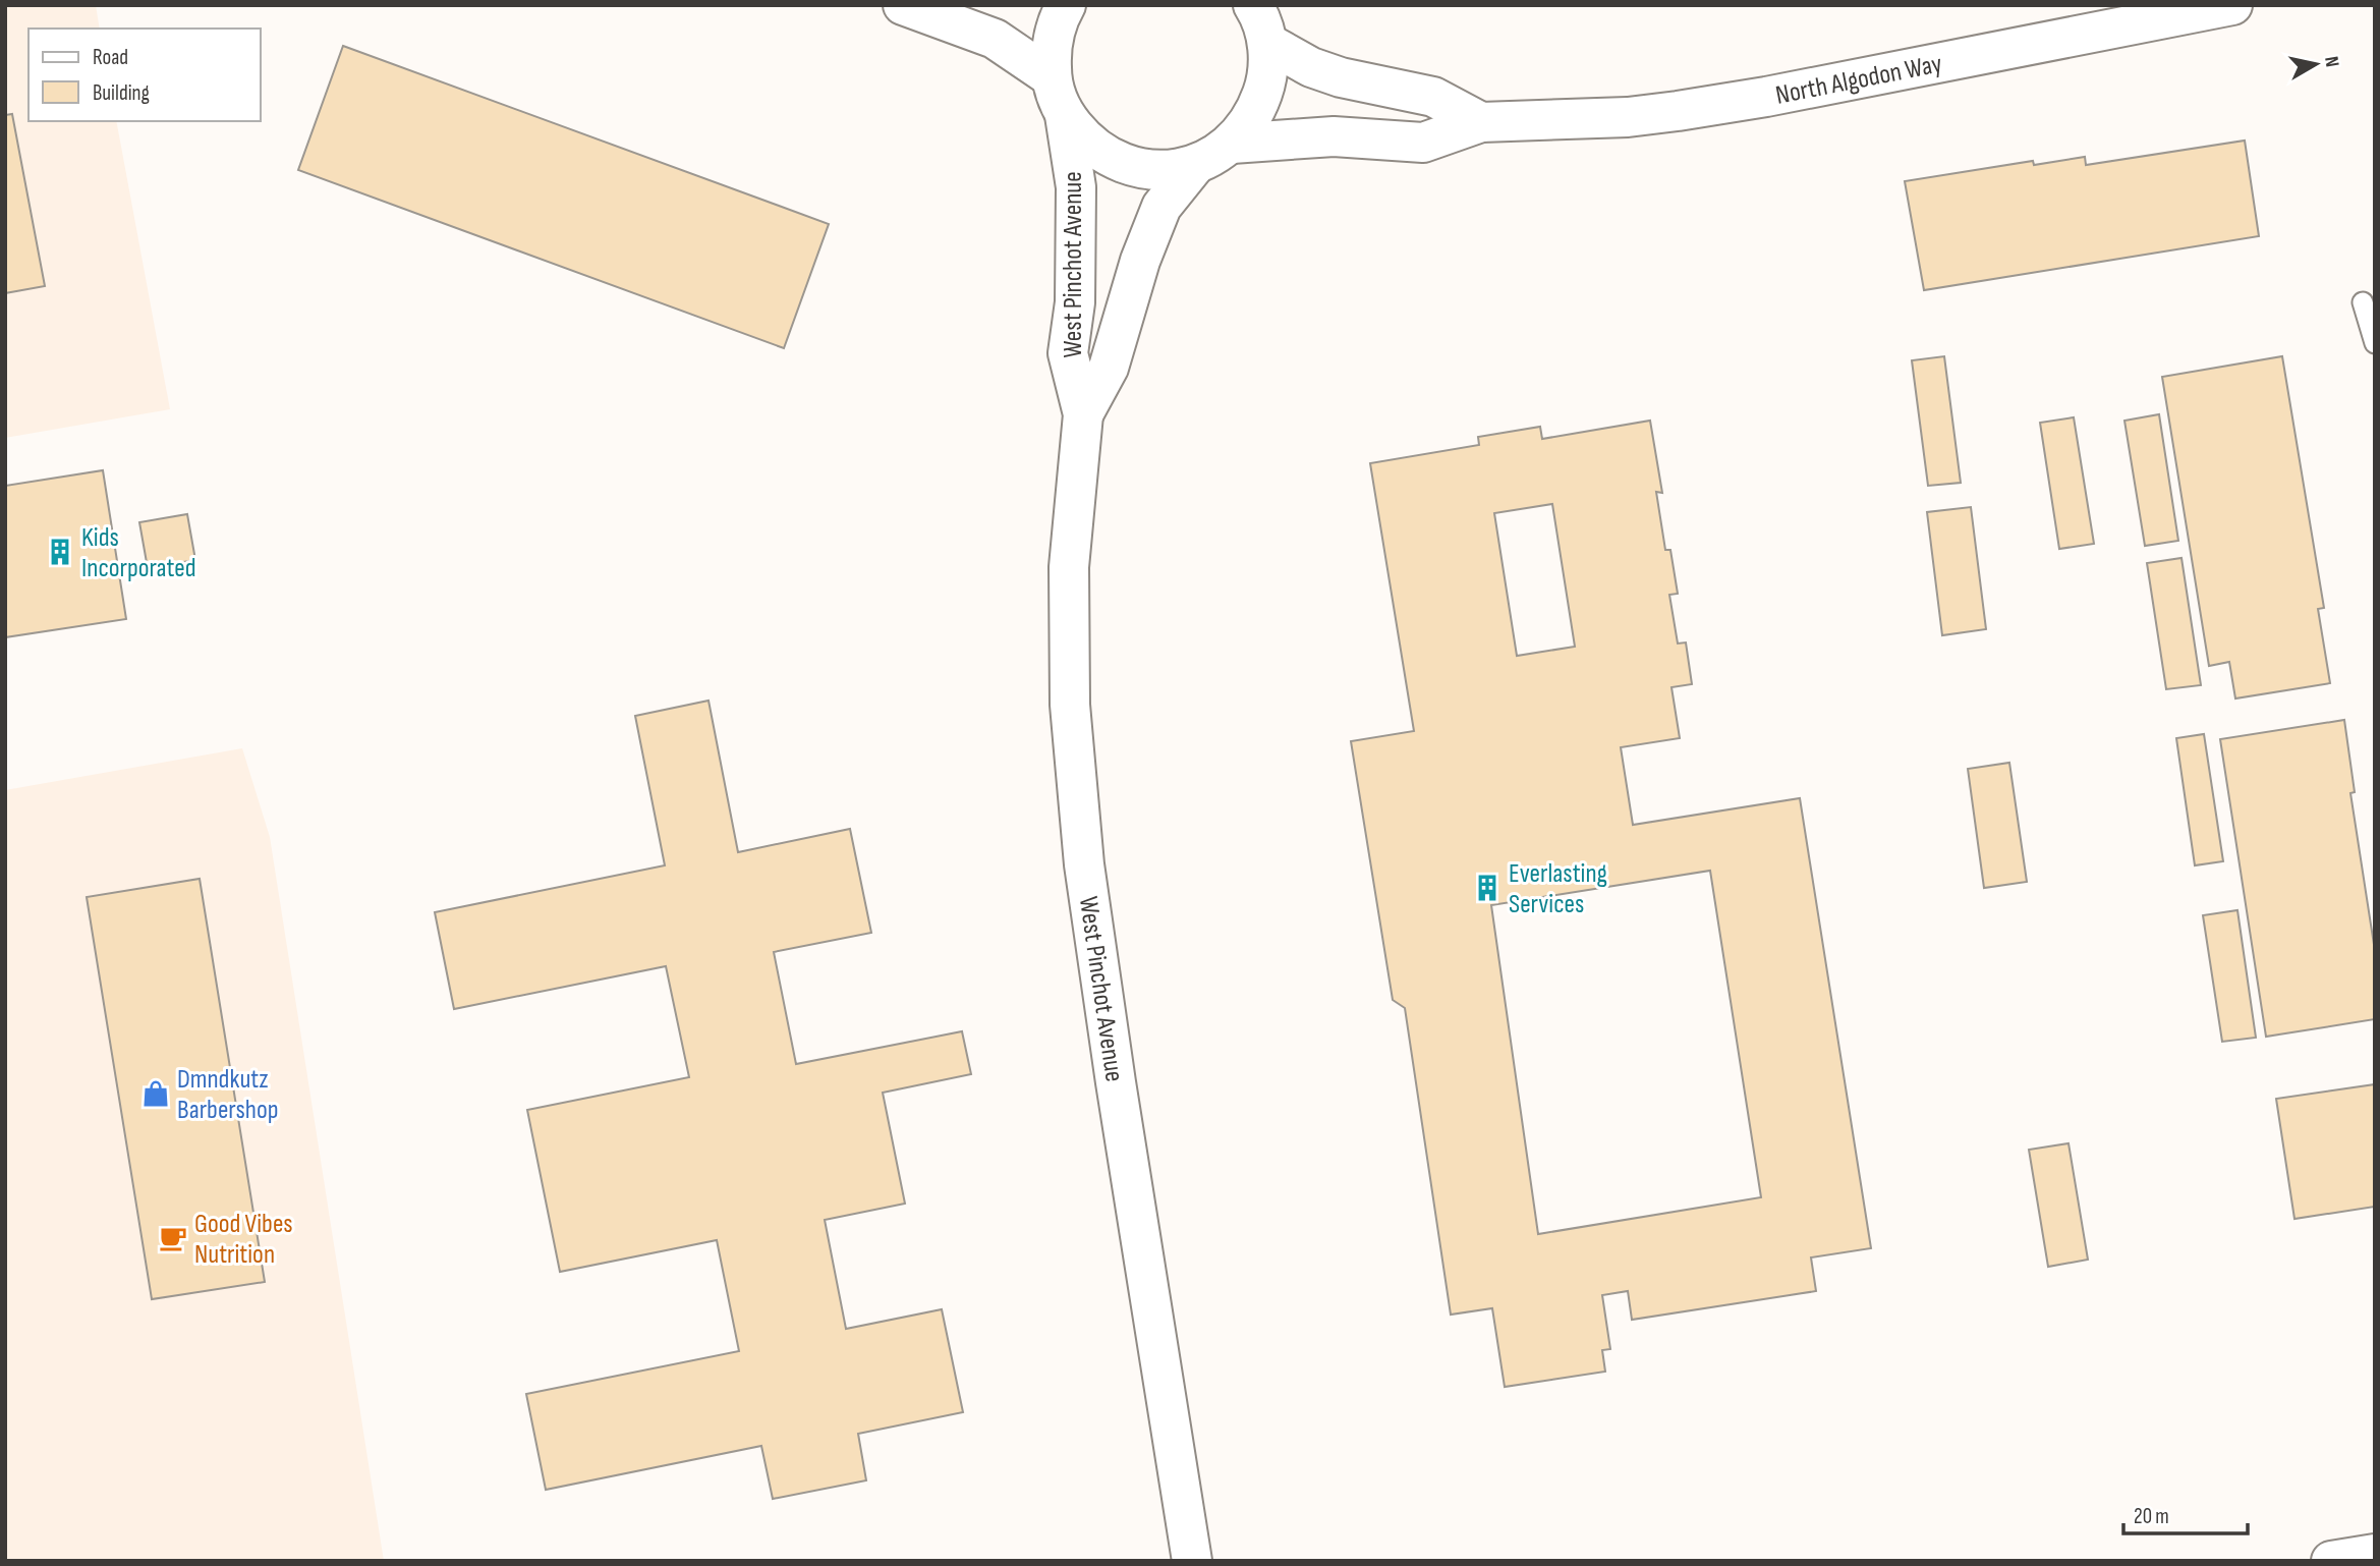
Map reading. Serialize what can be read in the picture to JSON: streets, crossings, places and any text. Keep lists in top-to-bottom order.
{
  "streets": {
    "street": ["North Algodon Way", "West Pinchot Avenue"]
  },
  "places": {
    "building": ["Kids Incorporated", "Everlasting Services"],
    "shop": ["Dmndkutz Barbershop"],
    "cafe": ["Good Vibes Nutrition"]
  },
  "legend": ["Road", "Building"],
  "scale_bar": "20 m",
  "north": "right"
}
